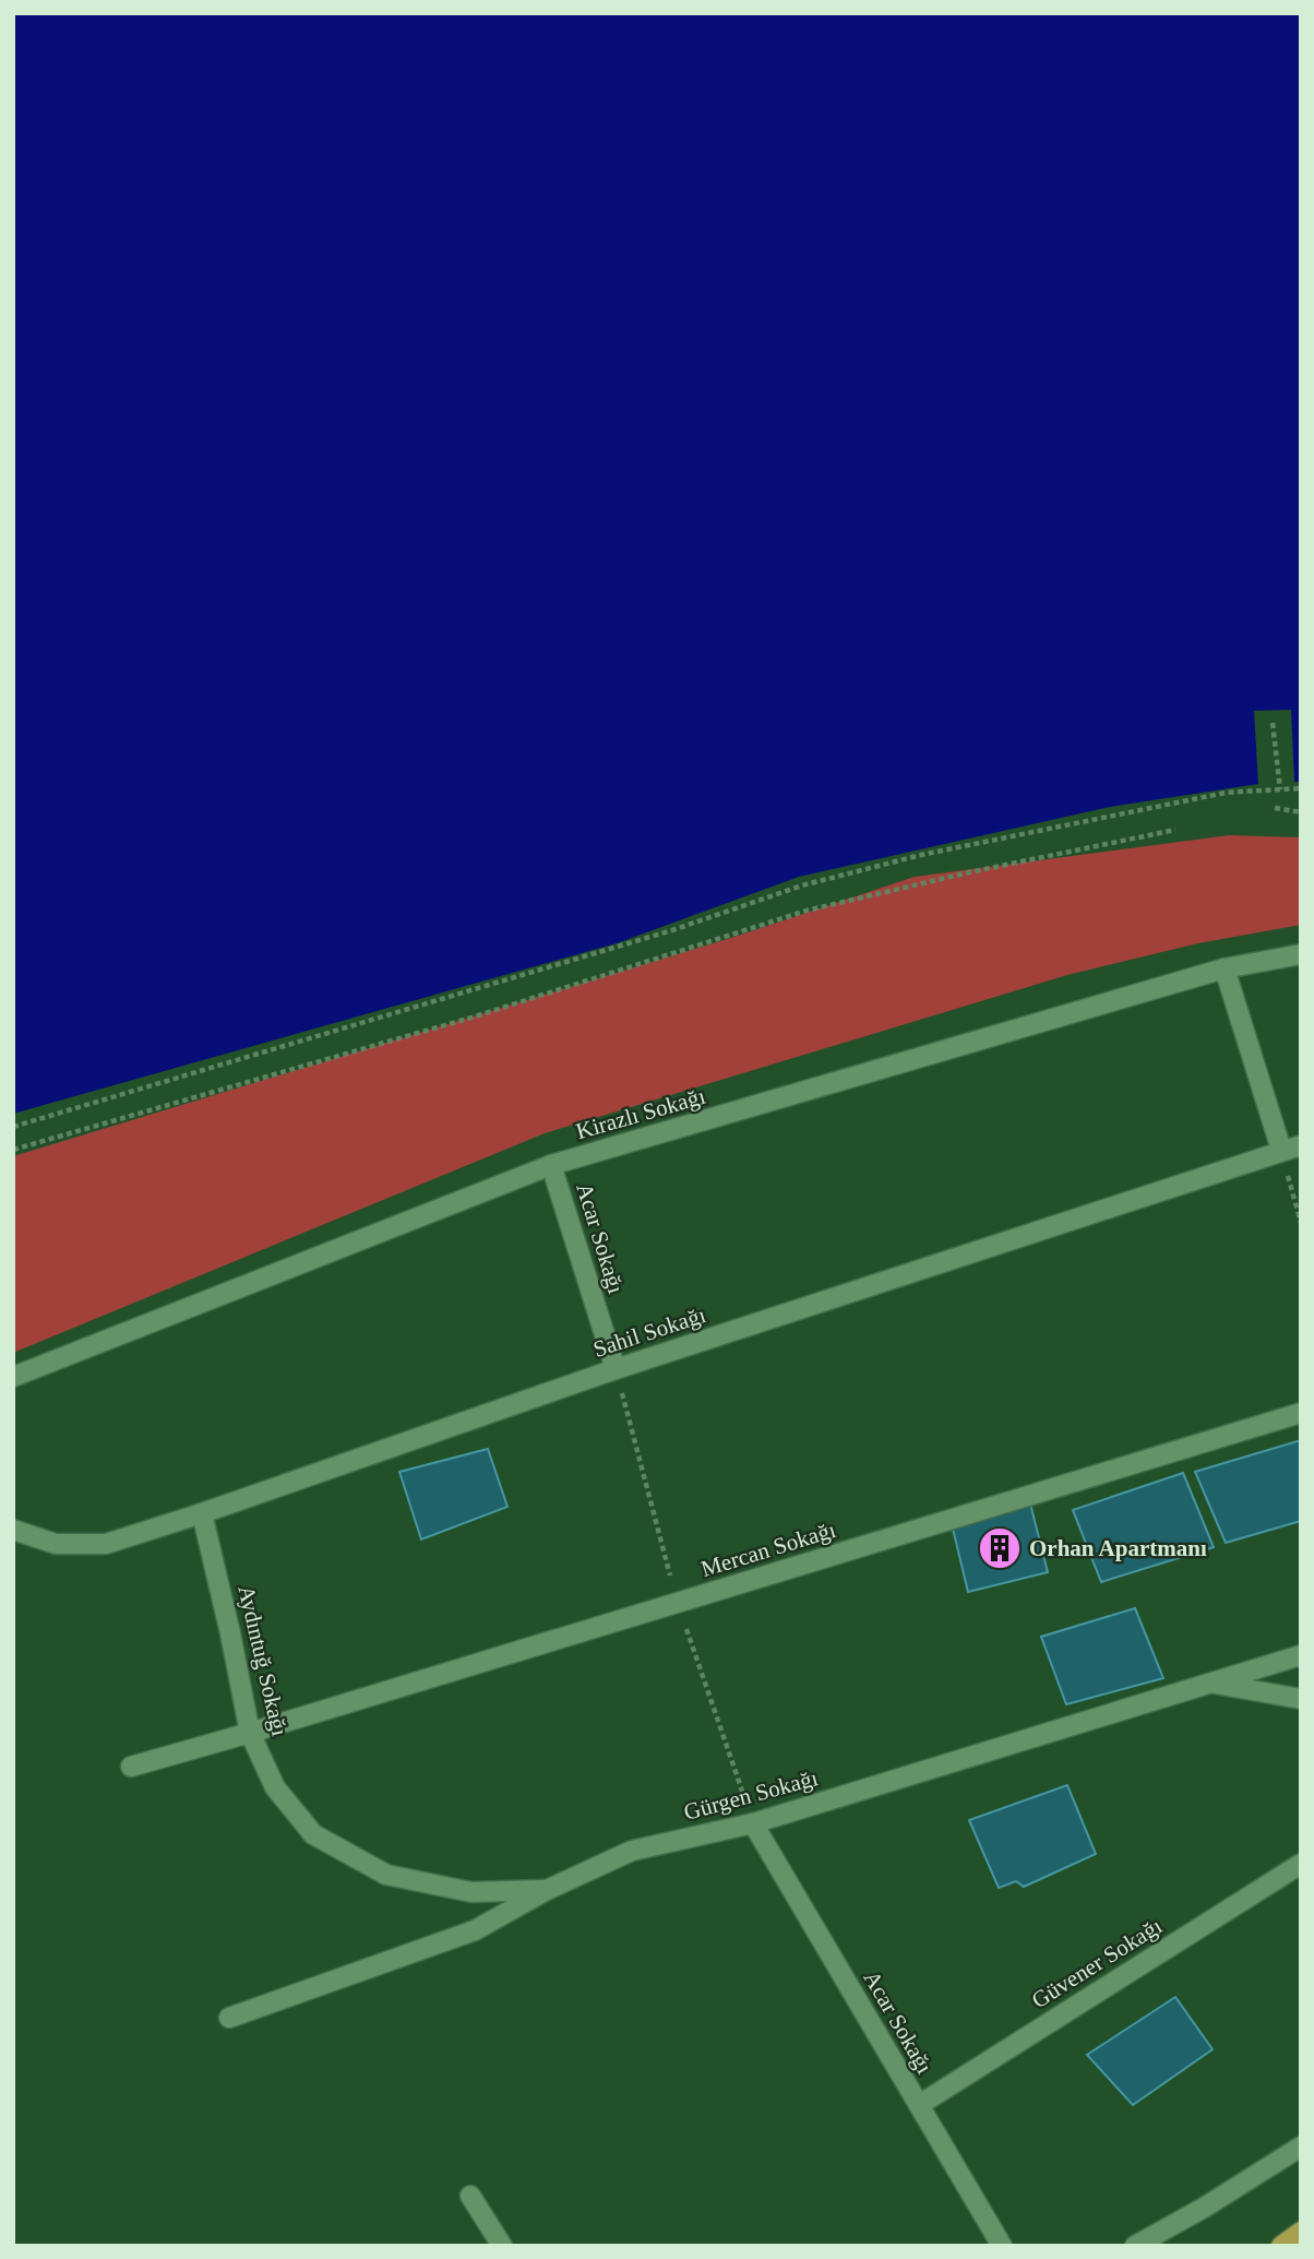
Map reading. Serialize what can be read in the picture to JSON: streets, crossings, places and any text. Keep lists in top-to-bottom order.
{
  "streets": {
    "street": [
      "Kirazlı Sokağı",
      "Acar Sokağı",
      "Sahil Sokağı",
      "Mercan Sokağı",
      "Aydıntuğ Sokağı",
      "Gürgen Sokağı",
      "Güvener Sokağı"
    ]
  },
  "crossings": [
    ["Kirazlı Sokağı", "Acar Sokağı"],
    ["Acar Sokağı", "Sahil Sokağı"],
    ["Acar Sokağı", "Gürgen Sokağı"],
    ["Acar Sokağı", "Güvener Sokağı"],
    ["Sahil Sokağı", "Aydıntuğ Sokağı"],
    ["Mercan Sokağı", "Aydıntuğ Sokağı"],
    ["Aydıntuğ Sokağı", "Gürgen Sokağı"]
  ],
  "places": {
    "building": ["Orhan Apartmanı"]
  }
}
